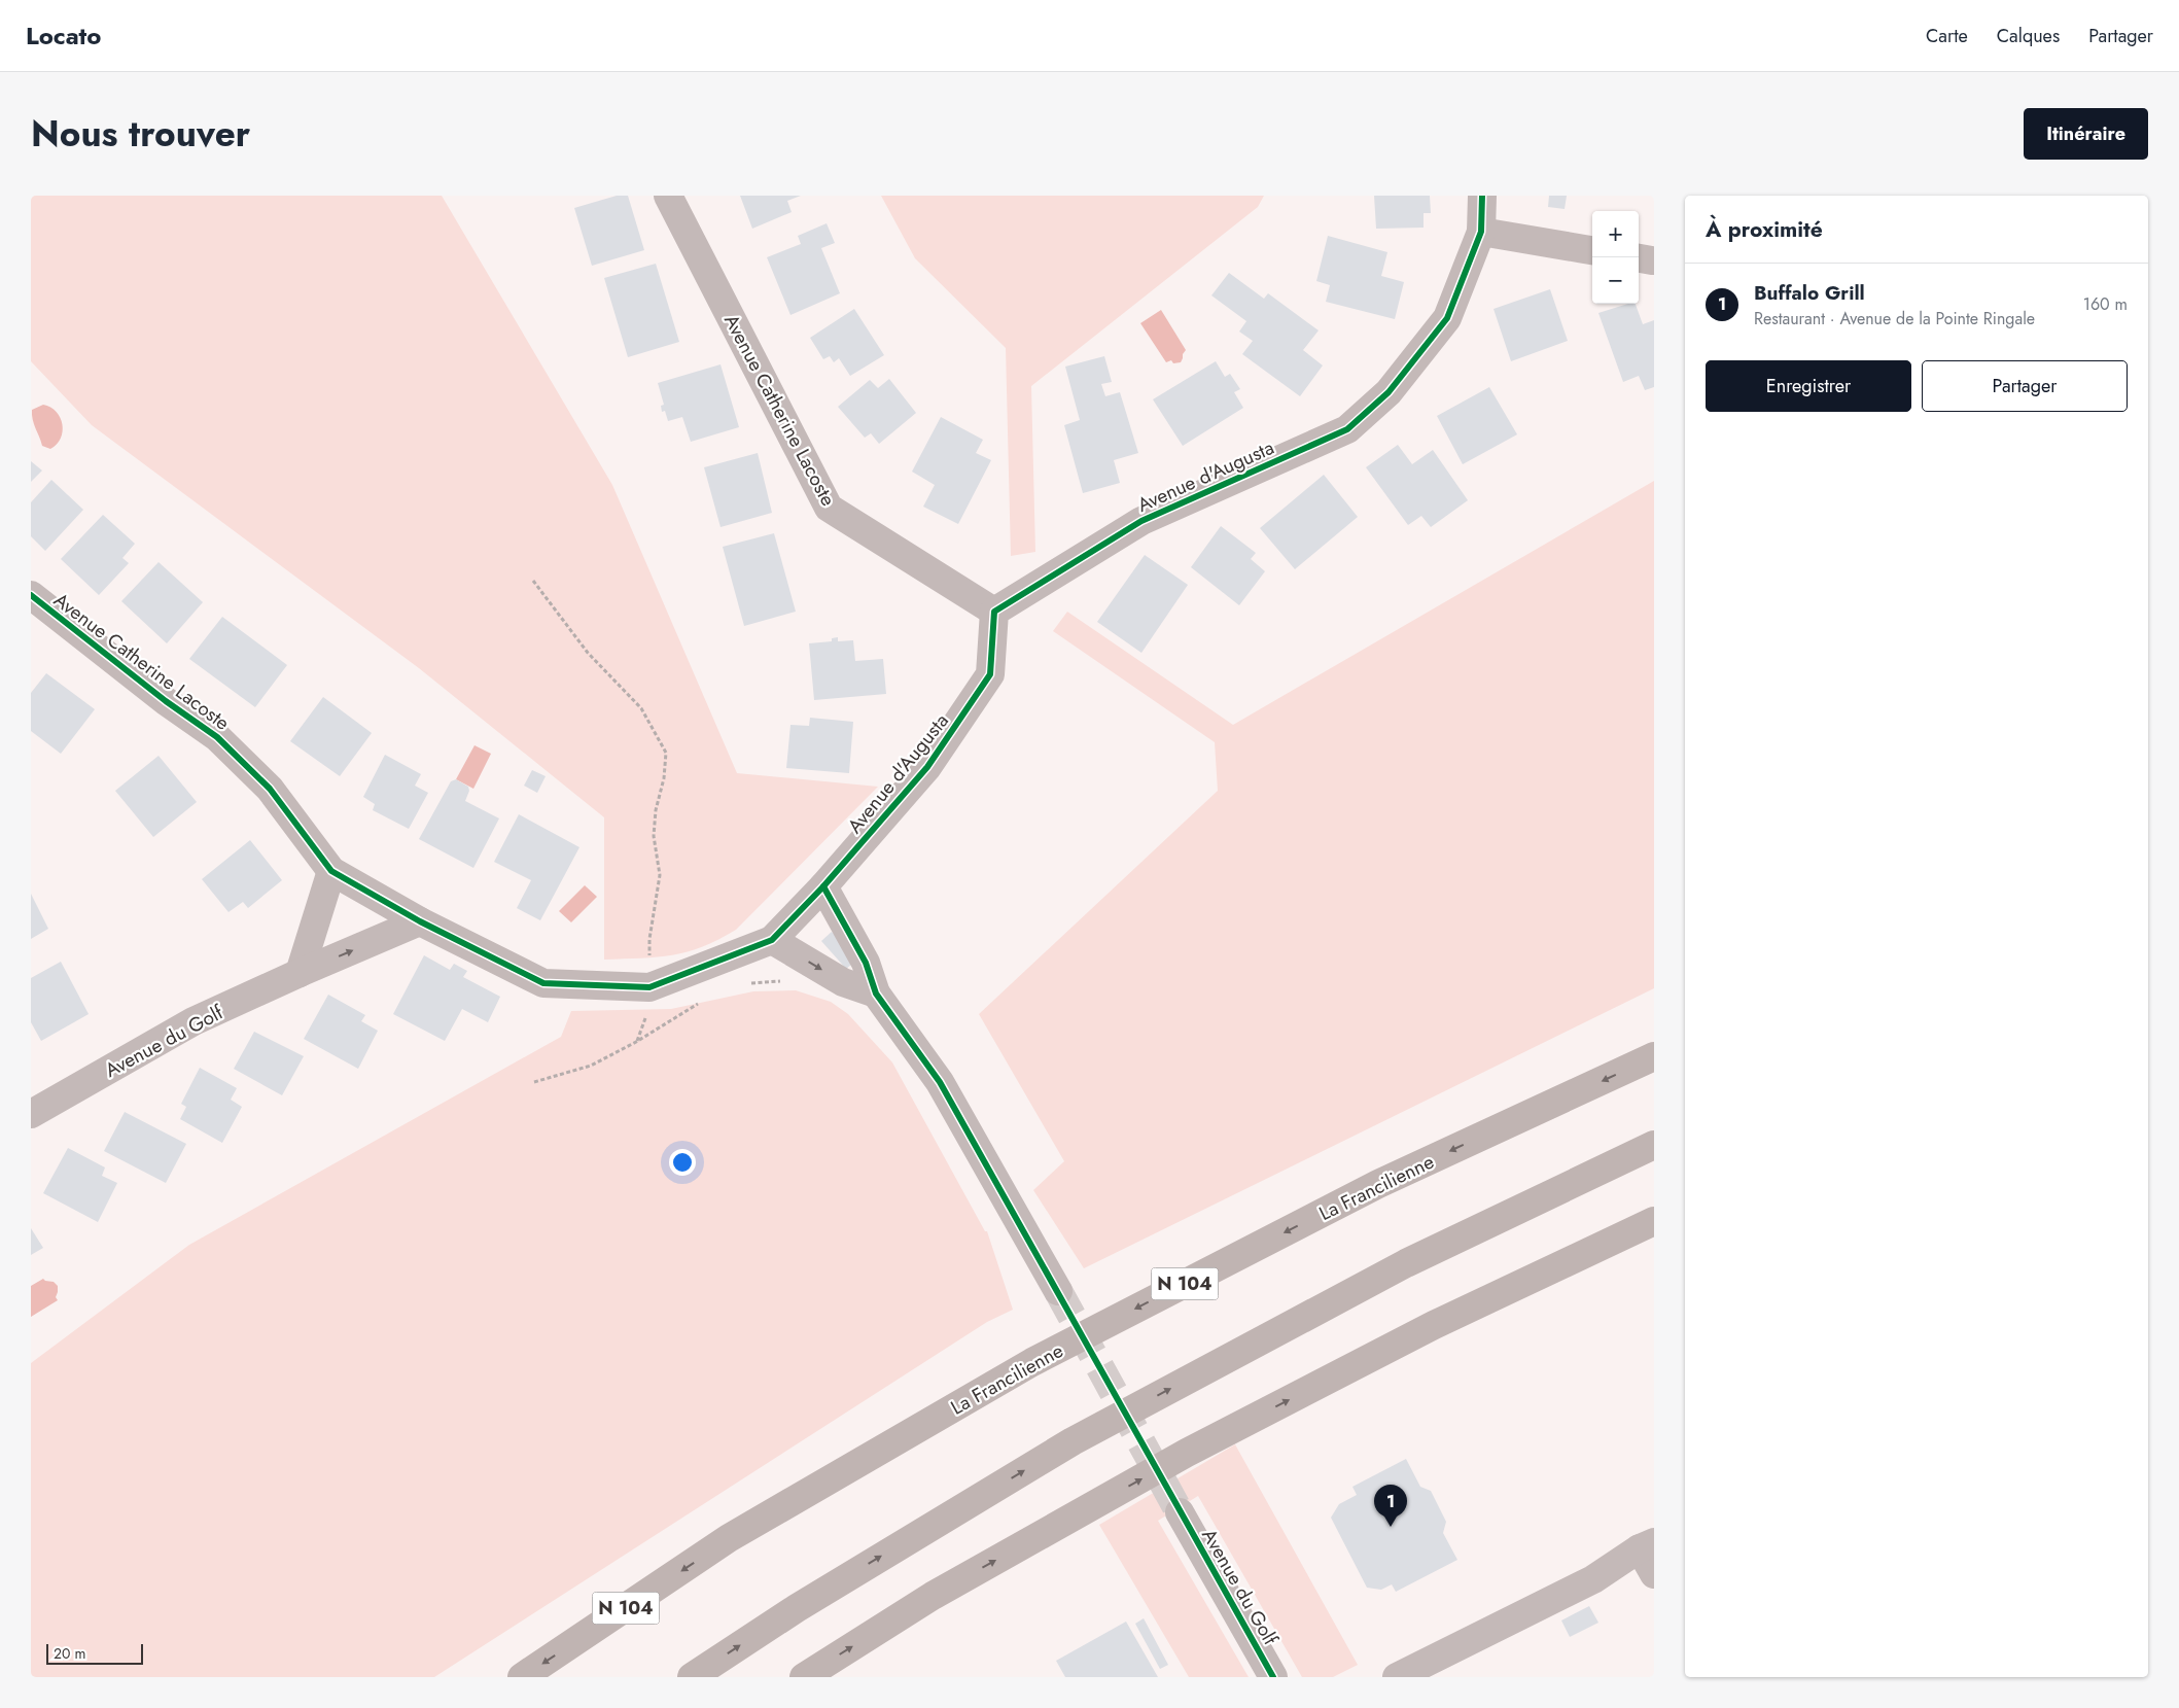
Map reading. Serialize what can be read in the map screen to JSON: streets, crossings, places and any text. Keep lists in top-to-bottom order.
{
  "streets": {
    "highway": ["La Francilienne", "N 104"],
    "street": ["Avenue Catherine Lacoste", "Avenue d'Augusta", "Avenue du Golf"]
  },
  "crossings": [
    ["Avenue Catherine Lacoste", "Avenue d'Augusta"]
  ],
  "scale_bar": "20 m",
  "page": {
    "header": "Locato",
    "nav": ["Carte", "Calques", "Partager"],
    "title": "Nous trouver",
    "buttons": [
      "Itinéraire",
      ["Enregistrer", "Partager"]
    ],
    "heading": "À proximité",
    "map_buttons": ["+", "−"],
    "list": [
      {
        "mark": "1",
        "name": "Buffalo Grill",
        "note": "Restaurant · Avenue de la Pointe Ringale",
        "value": "160 m"
      }
    ],
    "pins": "1",
    "scale": "20 m"
  }
}
